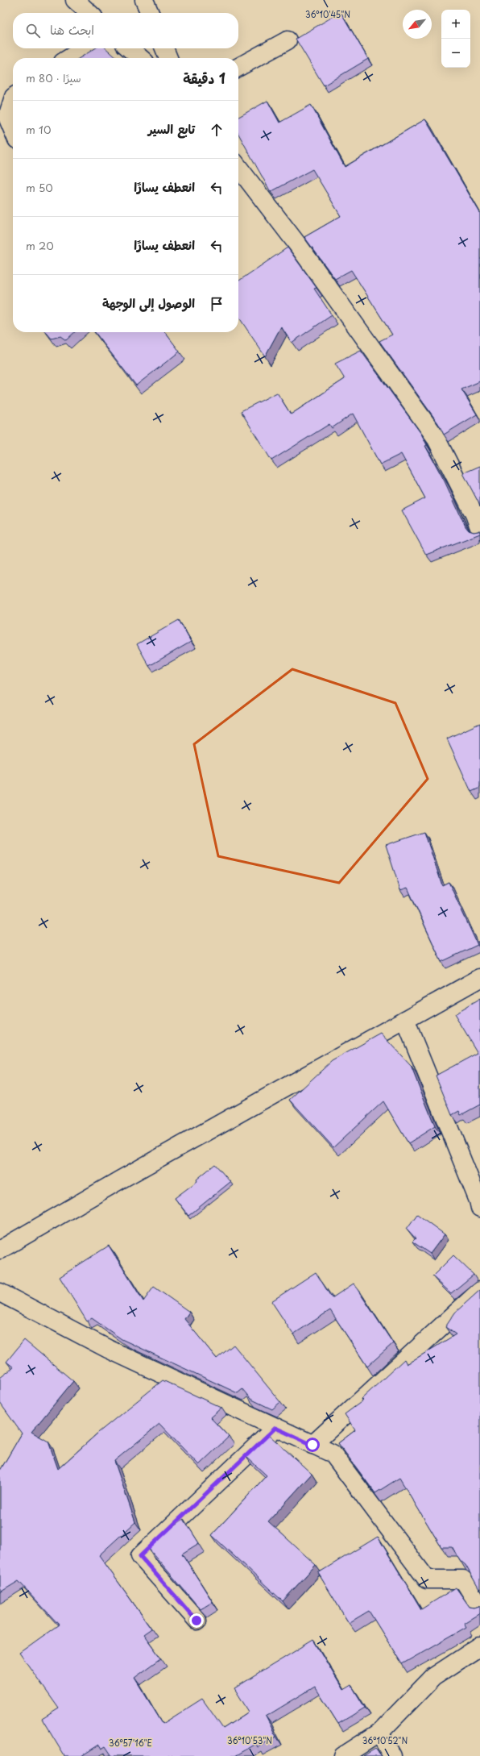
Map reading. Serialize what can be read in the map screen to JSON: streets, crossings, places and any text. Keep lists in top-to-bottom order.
{
  "north": "bottom left",
  "page": {
    "map_buttons": ["+", "−"],
    "search": "ابحث هنا",
    "heading": ["1 دقيقة", "سيرًا · 80 m"],
    "list": [
      ["تابع السير", "10 m"],
      ["انعطف يسارًا", "50 m"],
      ["انعطف يسارًا", "20 m"],
      "الوصول إلى الوجهة"
    ]
  },
  "coordinates": [
    "36°10'45\"N",
    "36°10'53\"N",
    "36°10'52\"N",
    "36°57'16\"E"
  ]
}
